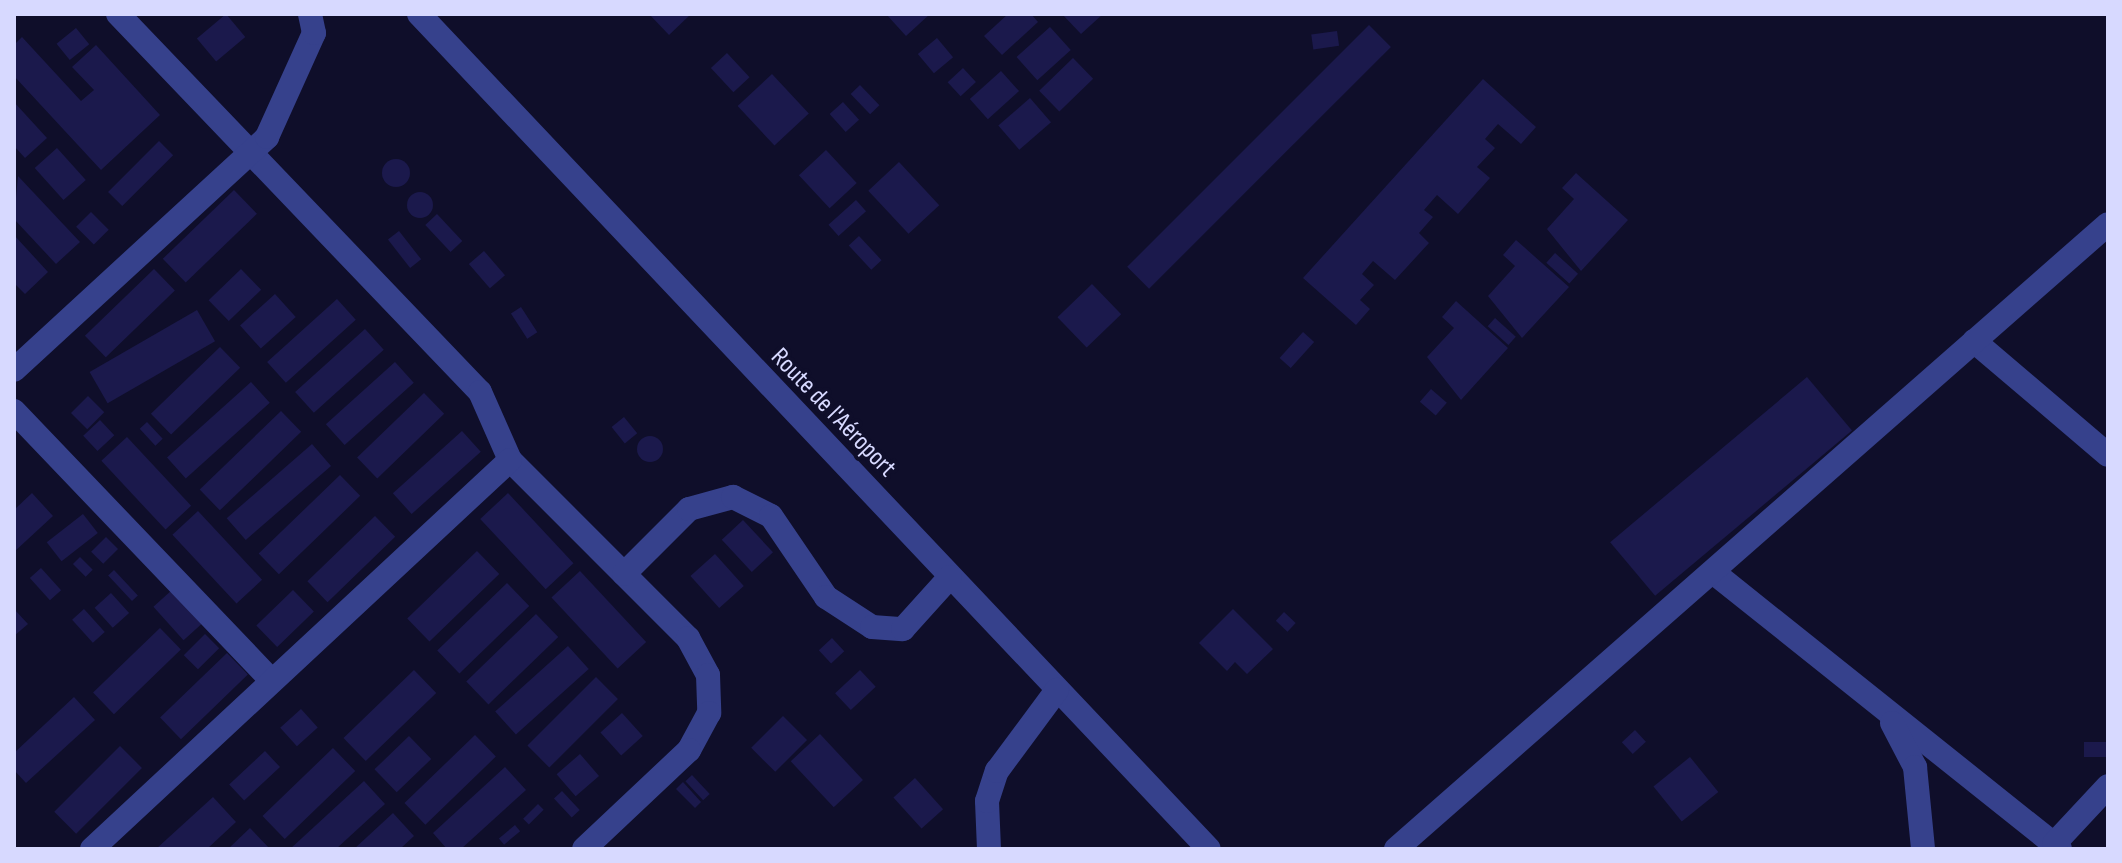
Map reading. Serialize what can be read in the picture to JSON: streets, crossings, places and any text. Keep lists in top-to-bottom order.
{
  "streets": {
    "street": ["Route de l'Aéroport"]
  }
}
